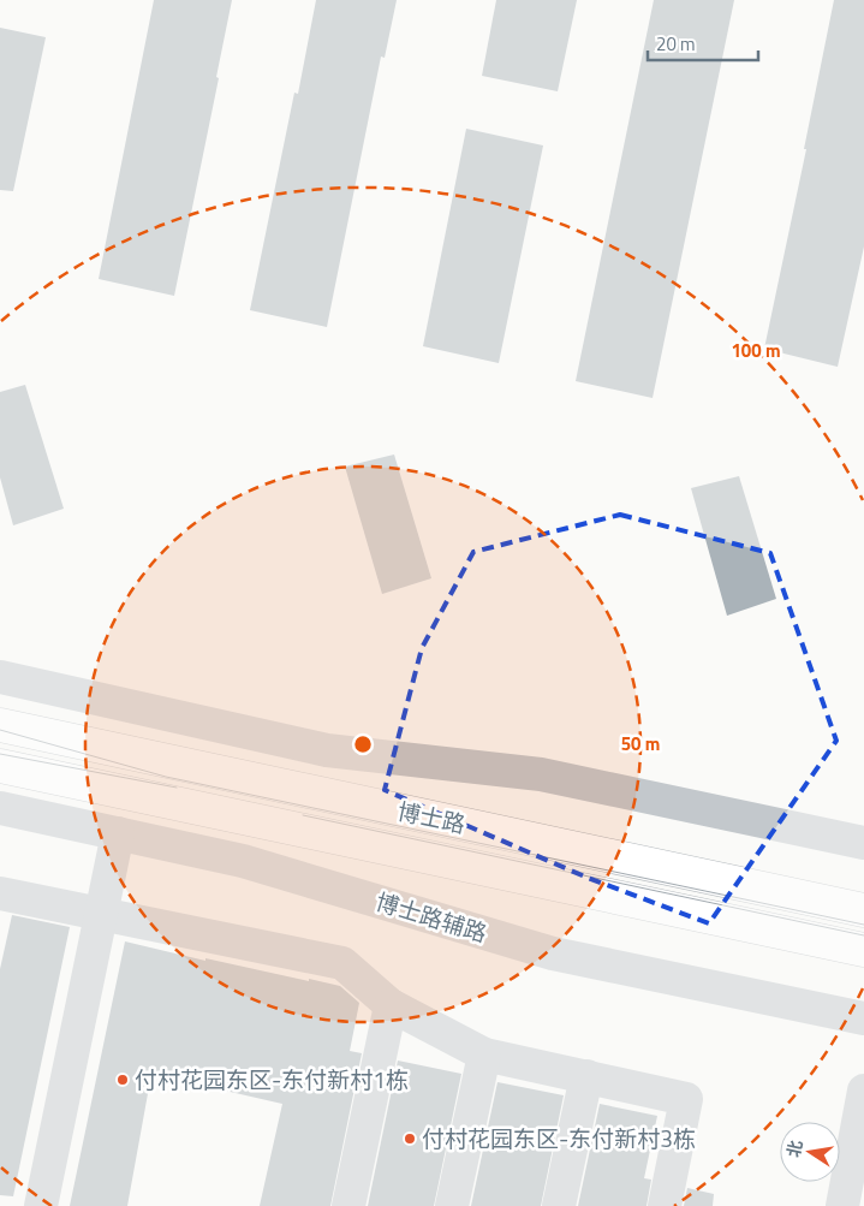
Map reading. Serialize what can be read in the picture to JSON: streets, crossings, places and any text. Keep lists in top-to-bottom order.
{
  "streets": {
    "main road": ["博士路"],
    "street": ["博士路辅路"]
  },
  "places": ["付村花园东区-东付新村1栋", "付村花园东区-东付新村3栋"],
  "scale_bar": "20 m",
  "north": "left",
  "rings": ["100 m", "50 m"]
}
